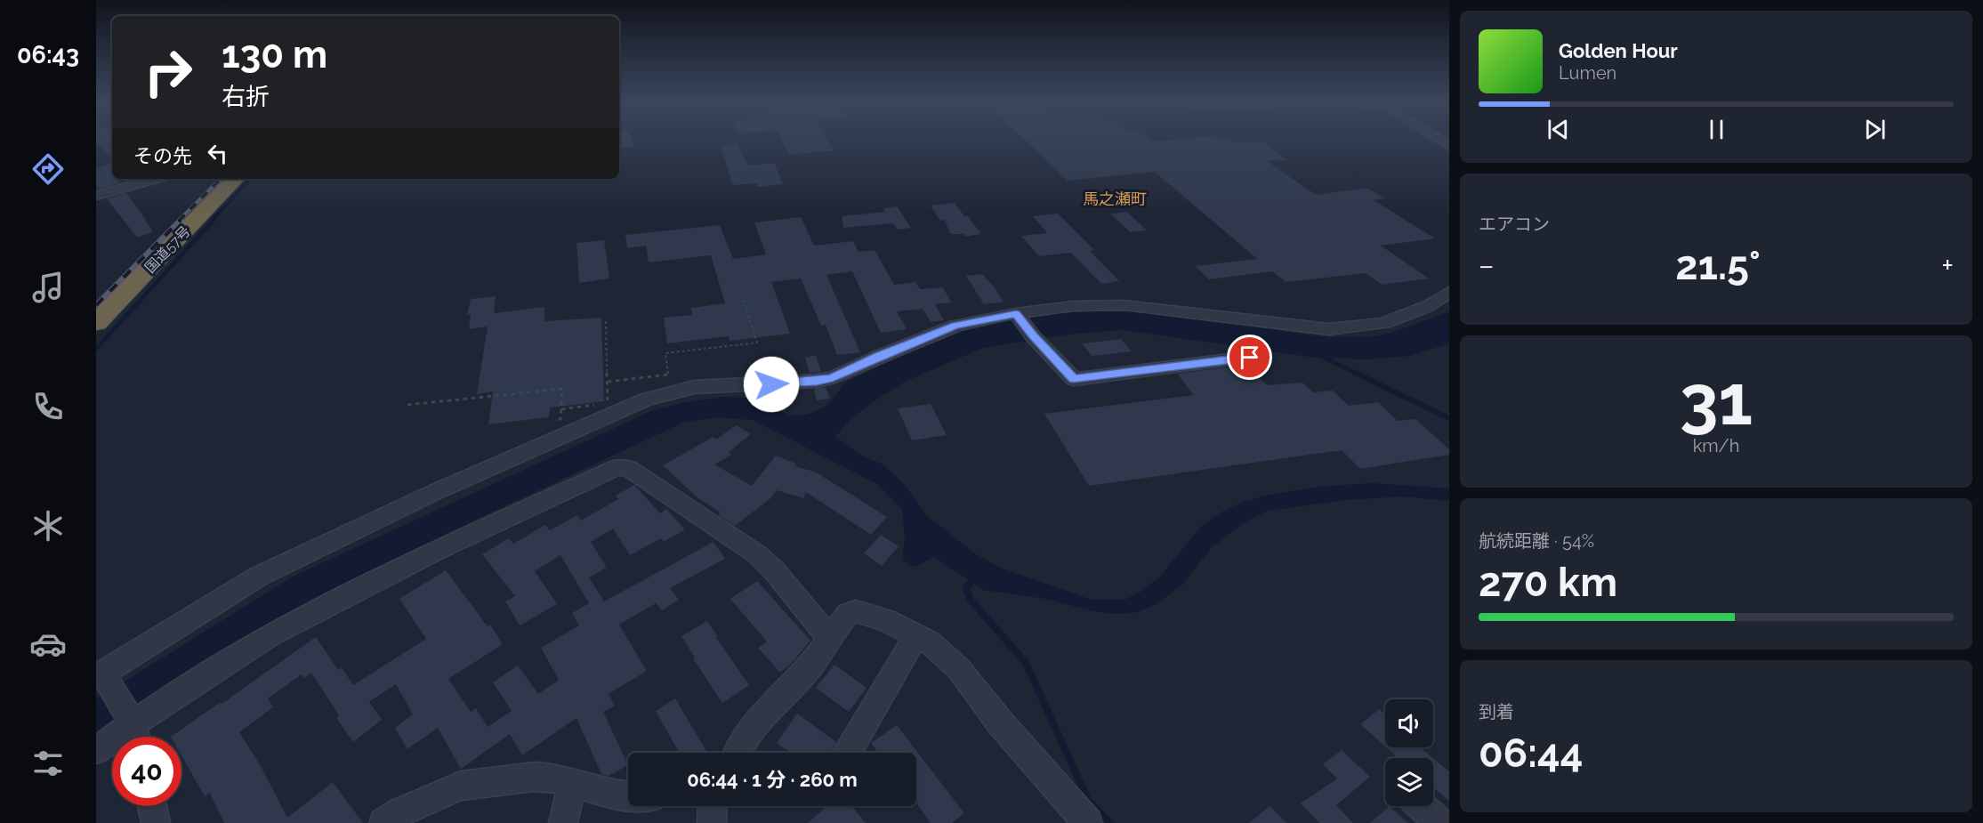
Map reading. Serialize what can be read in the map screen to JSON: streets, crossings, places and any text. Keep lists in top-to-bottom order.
{
  "streets": {
    "highway": ["国道57号"]
  },
  "districts": ["馬之瀬町"],
  "page": {
    "tabs": "06:43",
    "turn": ["130 m", "右折"],
    "song": ["Golden Hour", "Lumen"],
    "then": "その先",
    "tile": [
      "エアコン",
      ["31", "km/h"],
      ["航続距離 · 54%", "270 km"],
      ["到着", "06:44"]
    ],
    "heat": ["−", "21.5°", "+"],
    "limit": "40",
    "trip": "06:44 · 1 分 · 260 m"
  }
}
